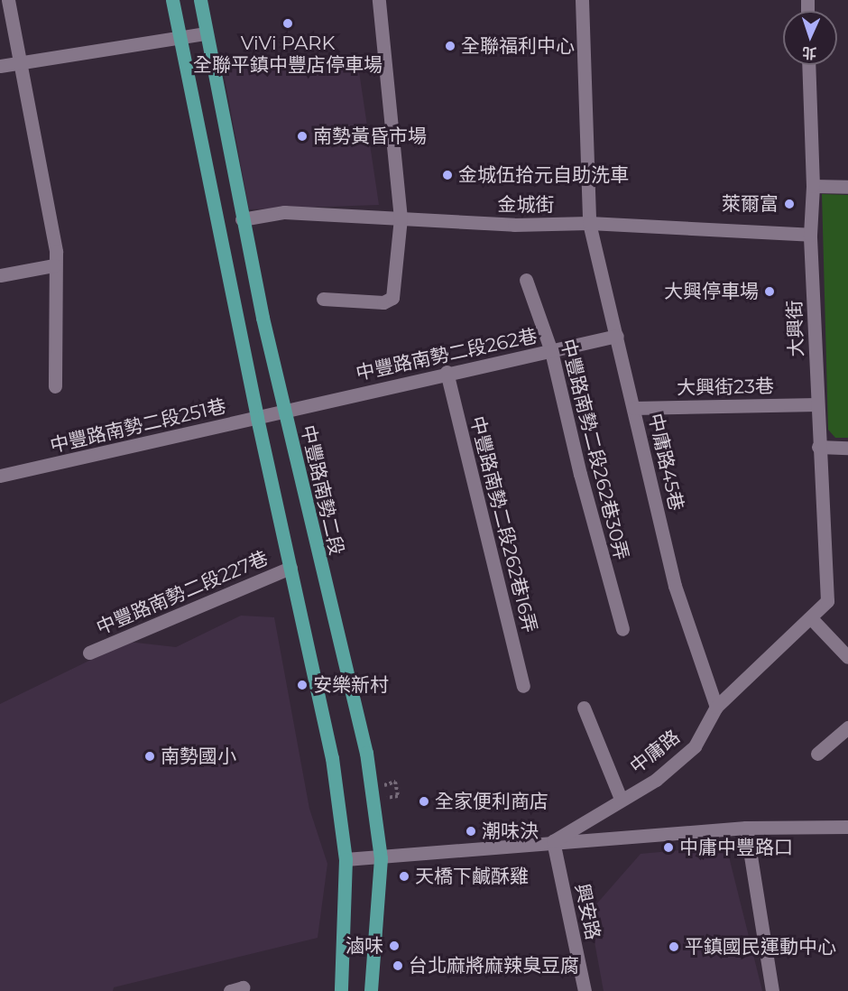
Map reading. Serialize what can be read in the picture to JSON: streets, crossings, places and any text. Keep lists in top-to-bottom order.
{
  "streets": {
    "main road": ["中豐路南勢二段"],
    "street": [
      "金城街",
      "大興街",
      "中豐路南勢二段262巷",
      "大興街23巷",
      "中豐路南勢二段251巷",
      "中豐路南勢二段262巷30弄",
      "中庸路45巷",
      "中豐路南勢二段262巷16弄",
      "中豐路南勢二段227巷",
      "中庸路",
      "興安路"
    ]
  },
  "crossings": [
    ["金城街", "大興街"],
    ["金城街", "中庸路45巷"],
    ["金城街", "中豐路南勢二段"],
    ["大興街", "大興街23巷"],
    ["大興街", "中庸路"],
    ["中豐路南勢二段262巷", "中豐路南勢二段251巷"],
    ["中豐路南勢二段262巷", "中豐路南勢二段262巷30弄"],
    ["中豐路南勢二段262巷", "中庸路45巷"],
    ["中豐路南勢二段262巷", "中豐路南勢二段"],
    ["中豐路南勢二段262巷", "中豐路南勢二段262巷16弄"],
    ["大興街23巷", "中庸路45巷"],
    ["中豐路南勢二段251巷", "中豐路南勢二段"],
    ["中庸路45巷", "中庸路"],
    ["中豐路南勢二段", "中庸路"],
    ["中庸路", "興安路"]
  ],
  "places": [
    "ViVi PARK 全聯平鎮中豐店停車場",
    "全聯福利中心",
    "南勢黃昏市場",
    "金城伍拾元自助洗車",
    "萊爾富",
    "大興停車場",
    "安樂新村",
    "南勢國小",
    "全家便利商店",
    "潮味決",
    "中庸中豐路口",
    "天橋下鹹酥雞",
    "滷味",
    "平鎮國民運動中心",
    "台北麻將麻辣臭豆腐"
  ],
  "north": "bottom"
}
